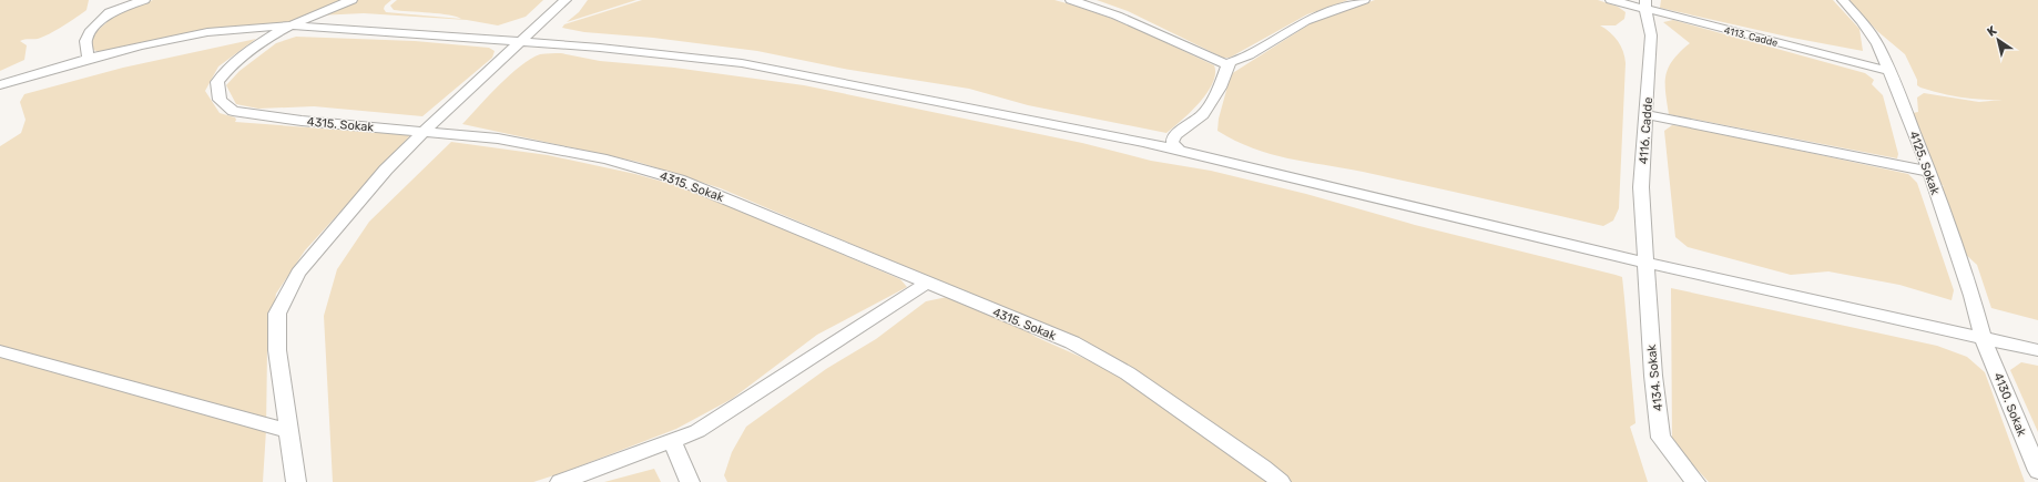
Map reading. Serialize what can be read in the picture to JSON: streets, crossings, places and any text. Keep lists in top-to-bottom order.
{
  "streets": {
    "street": [
      "4113. Cadde",
      "4315. Sokak",
      "4116. Cadde",
      "4125. Sokak",
      "4134. Sokak",
      "4130. Sokak"
    ]
  },
  "crossings": [
    ["4113. Cadde", "4116. Cadde"],
    ["4113. Cadde", "4125. Sokak"],
    ["4116. Cadde", "4134. Sokak"],
    ["4125. Sokak", "4130. Sokak"]
  ],
  "north": "top left"
}
